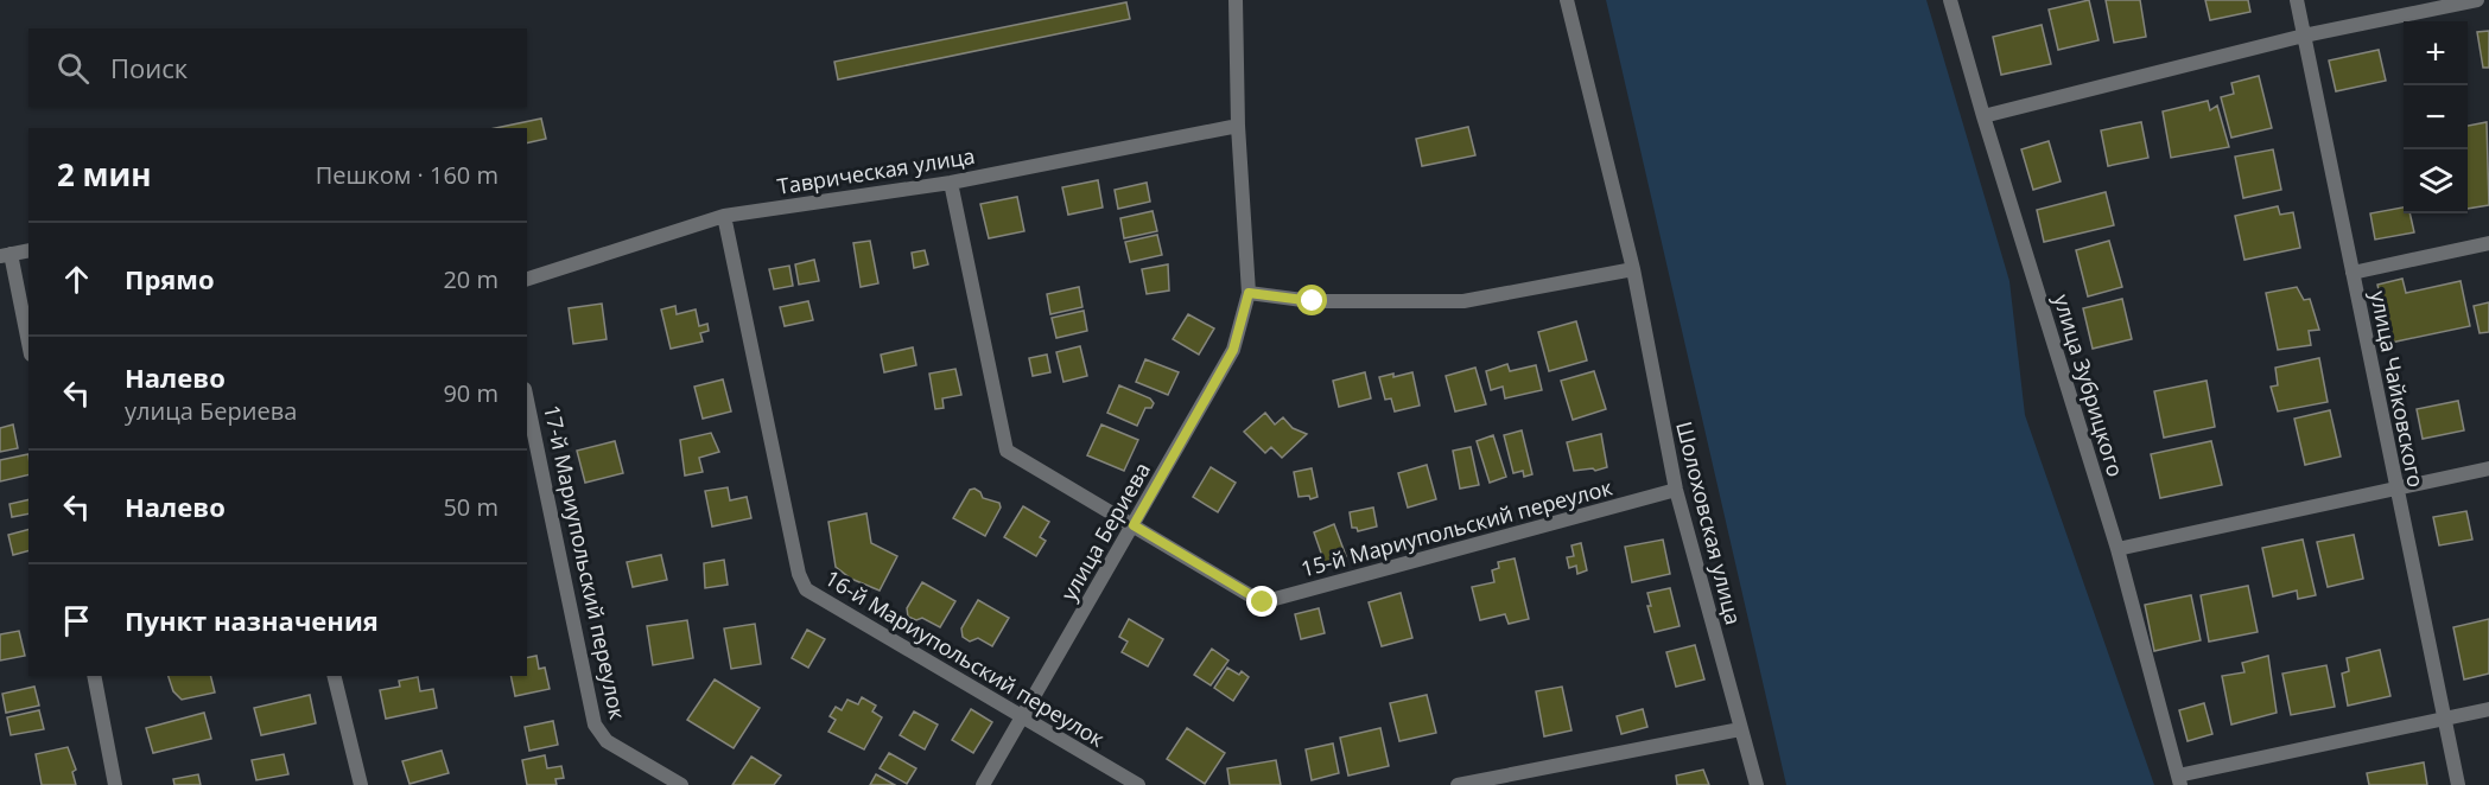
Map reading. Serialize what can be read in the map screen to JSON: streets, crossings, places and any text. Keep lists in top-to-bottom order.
{
  "streets": {
    "street": [
      "Таврическая улица",
      "улица Зубрицкого",
      "улица Чайковского",
      "Шолоховская улица",
      "15-й Мариупольский переулок",
      "улица Бериева",
      "17-й Мариупольский переулок",
      "16-й Мариупольский переулок"
    ]
  },
  "crossings": [
    ["Таврическая улица", "15-й Мариупольский переулок"],
    ["Таврическая улица", "улица Бериева"],
    ["Таврическая улица", "16-й Мариупольский переулок"],
    ["Шолоховская улица", "15-й Мариупольский переулок"],
    ["15-й Мариупольский переулок", "улица Бериева"],
    ["улица Бериева", "16-й Мариупольский переулок"]
  ],
  "page": {
    "map_buttons": ["+", "−"],
    "search": "Поиск",
    "heading": ["2 мин", "Пешком · 160 m"],
    "list": [
      ["Прямо", "20 m"],
      ["Налево", "улица Бериева", "90 m"],
      ["Налево", "50 m"],
      "Пункт назначения"
    ]
  }
}
